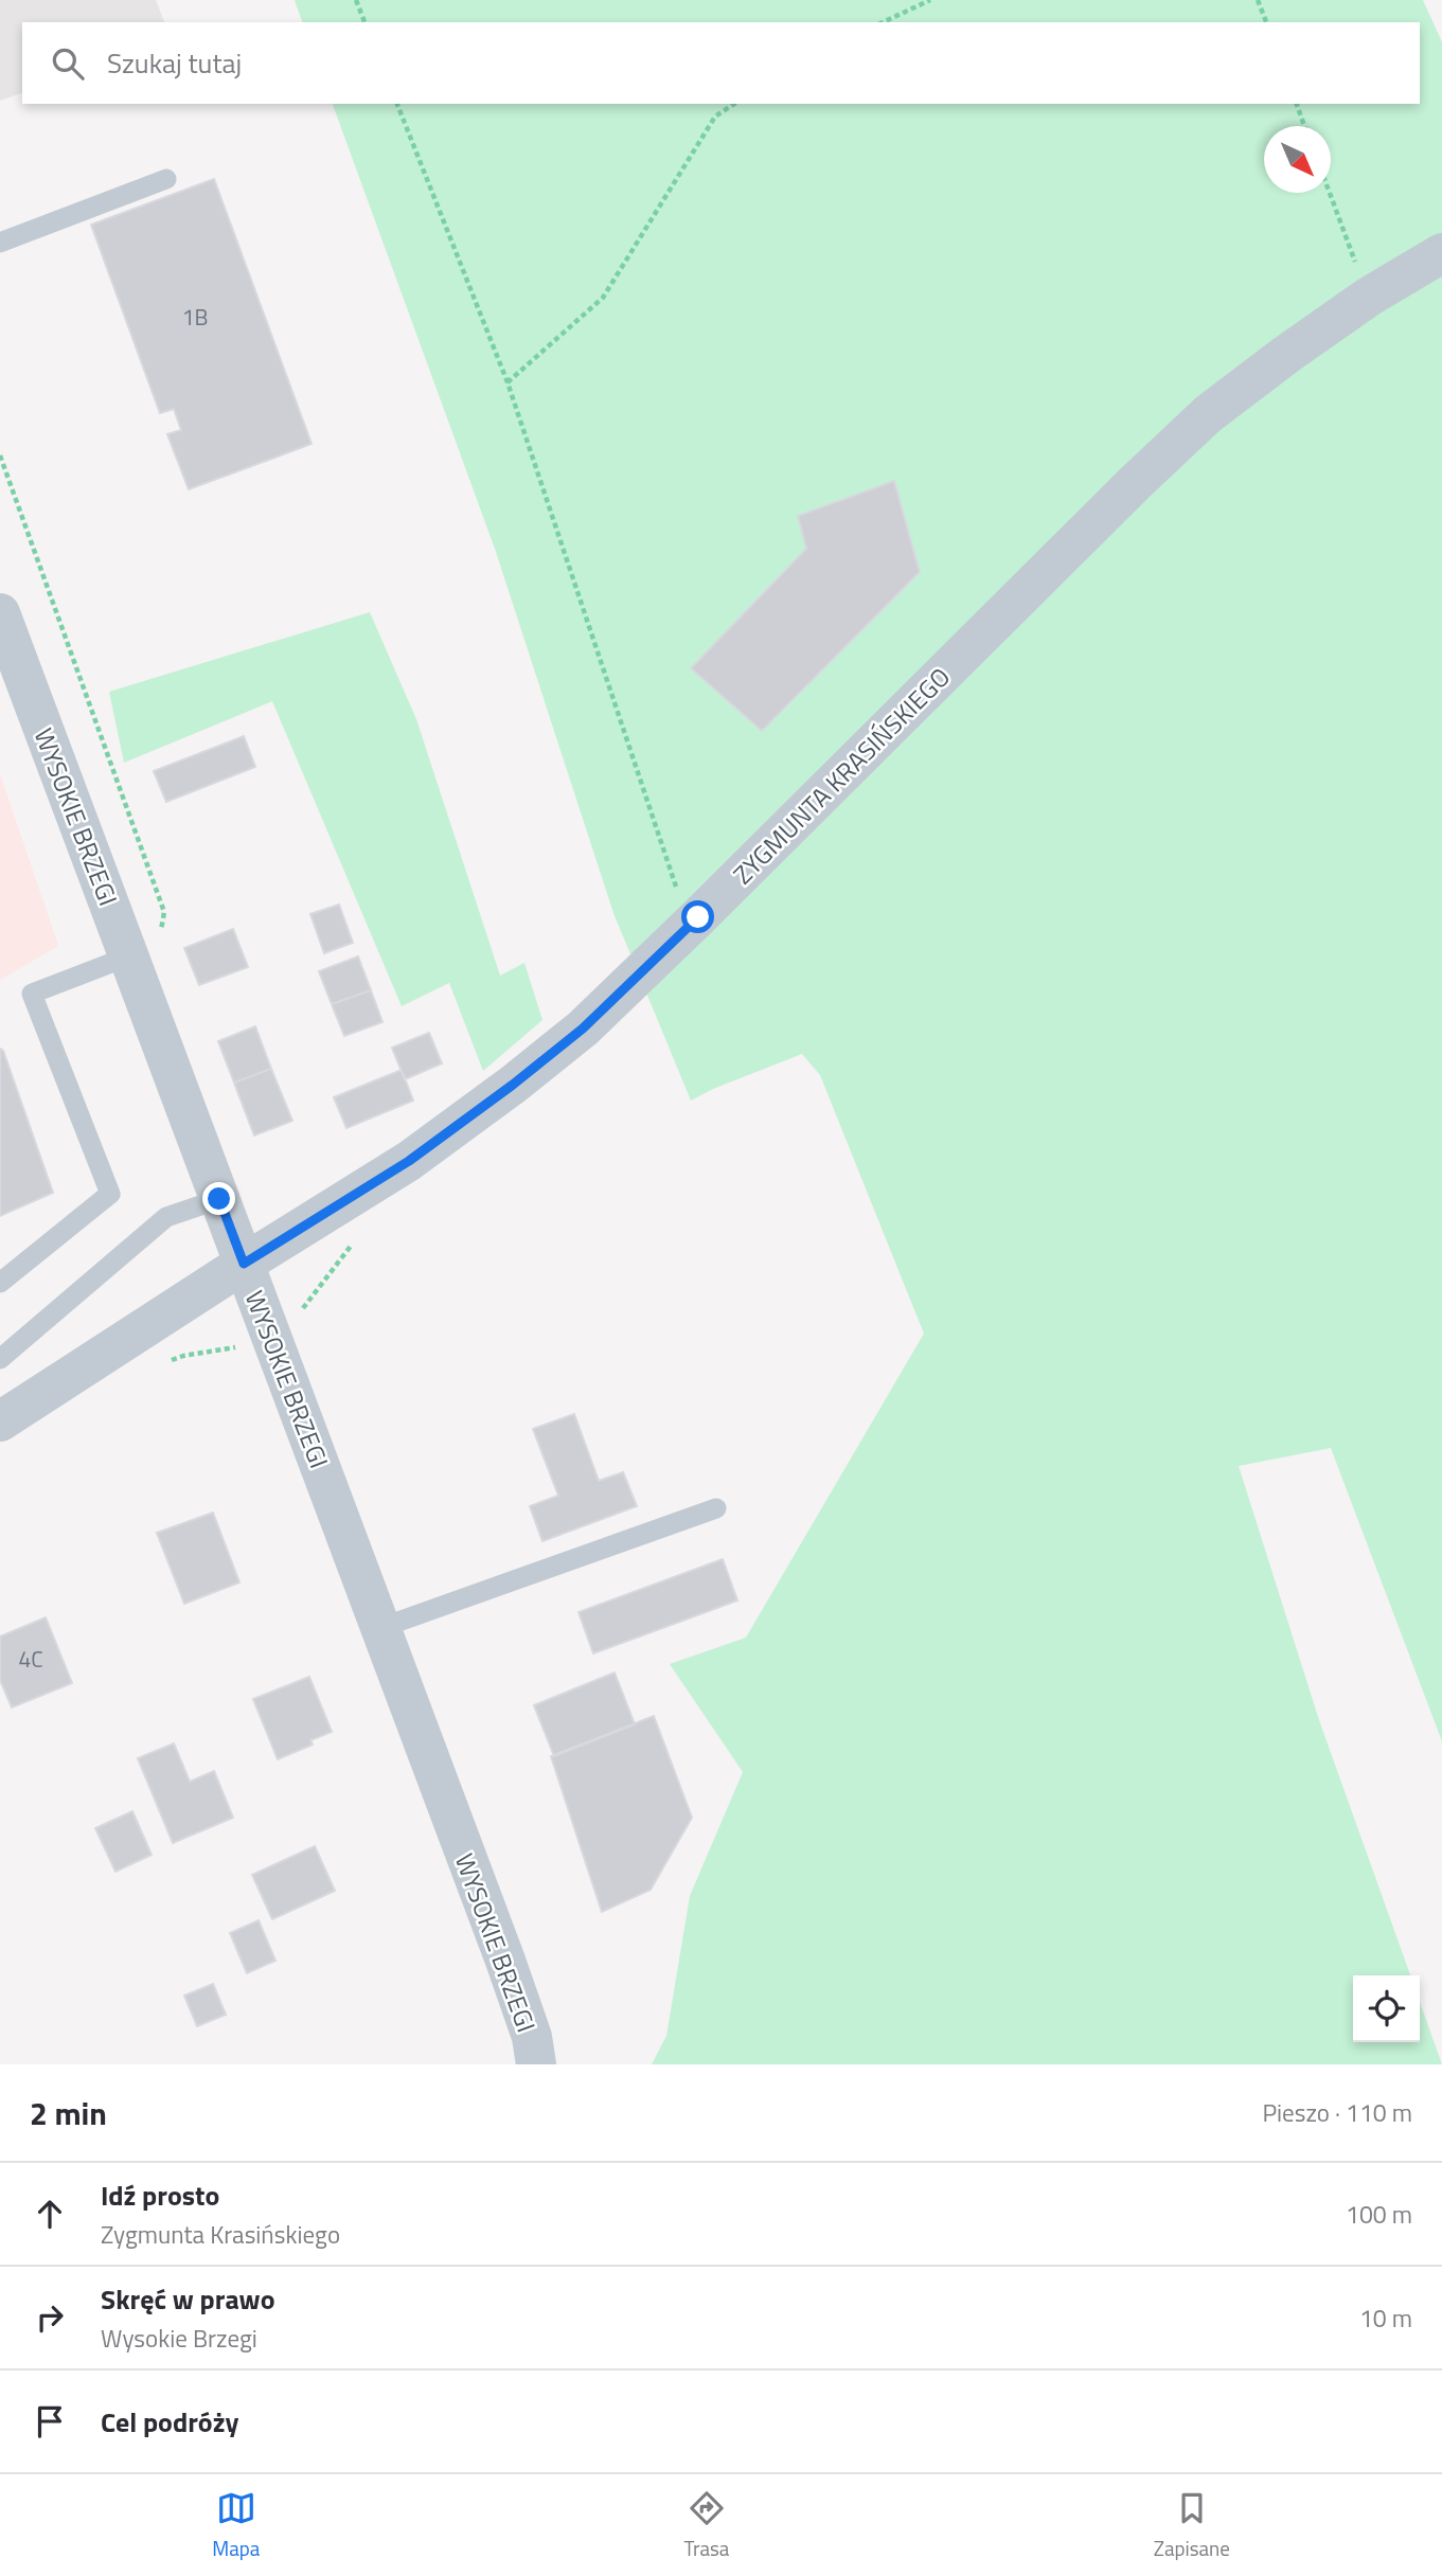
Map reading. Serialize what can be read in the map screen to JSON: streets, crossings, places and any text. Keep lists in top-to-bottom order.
{
  "streets": {
    "street": ["ZYGMUNTA KRASIŃSKIEGO", "WYSOKIE BRZEGI"]
  },
  "crossings": [
    ["ZYGMUNTA KRASIŃSKIEGO", "WYSOKIE BRZEGI"]
  ],
  "house_numbers": ["1B", "4C"],
  "north": "bottom right",
  "page": {
    "search": "Szukaj tutaj",
    "heading": ["2 min", "Pieszo · 110 m"],
    "list": [
      ["Idź prosto", "Zygmunta Krasińskiego", "100 m"],
      ["Skręć w prawo", "Wysokie Brzegi", "10 m"],
      "Cel podróży"
    ],
    "nav": ["Mapa", "Trasa", "Zapisane"]
  }
}
